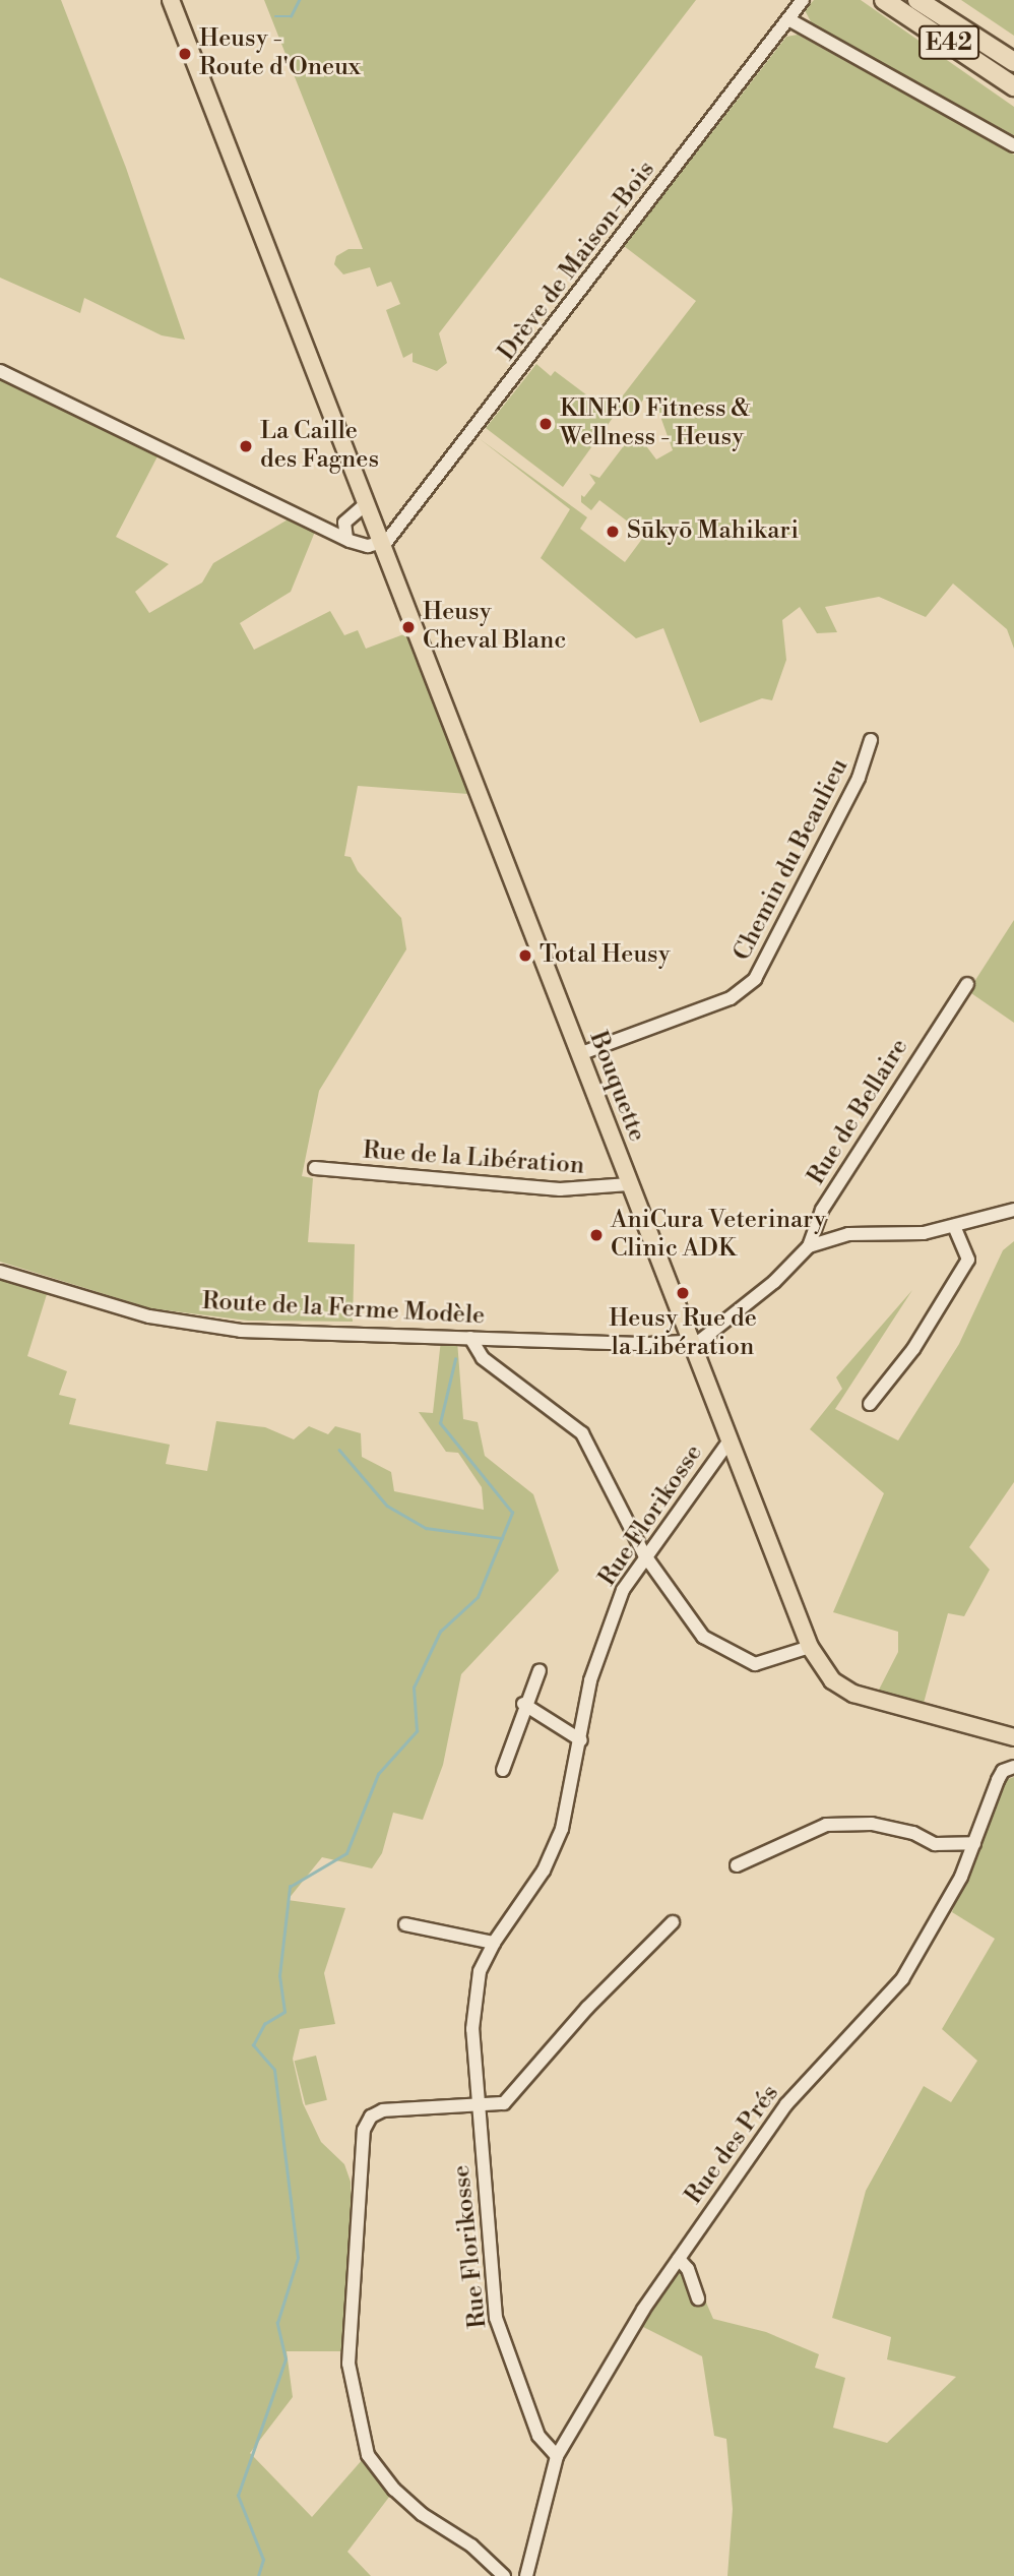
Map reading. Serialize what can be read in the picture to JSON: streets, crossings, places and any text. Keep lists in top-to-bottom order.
{
  "streets": {
    "highway": ["E42"],
    "main road": ["Bouquette"],
    "street": [
      "Drève de Maison-Bois",
      "Chemin du Beaulieu",
      "Rue de Bellaire",
      "Rue de la Libération",
      "Route de la Ferme Modèle",
      "Rue Florikosse",
      "Rue des Prés"
    ]
  },
  "crossings": [
    ["Drève de Maison-Bois", "Bouquette"],
    ["Chemin du Beaulieu", "Bouquette"],
    ["Bouquette", "Rue de Bellaire"],
    ["Bouquette", "Rue de la Libération"],
    ["Bouquette", "Route de la Ferme Modèle"],
    ["Bouquette", "Rue Florikosse"],
    ["Rue de Bellaire", "Route de la Ferme Modèle"],
    ["Rue Florikosse", "Rue des Prés"]
  ],
  "places": [
    "Heusy - Route d'Oneux",
    "KINEO Fitness & Wellness - Heusy",
    "La Caille des Fagnes",
    "Sūkyō Mahikari",
    "Heusy Cheval Blanc",
    "Total Heusy",
    "AniCura Veterinary Clinic ADK",
    "Heusy Rue de la Libération"
  ]
}
